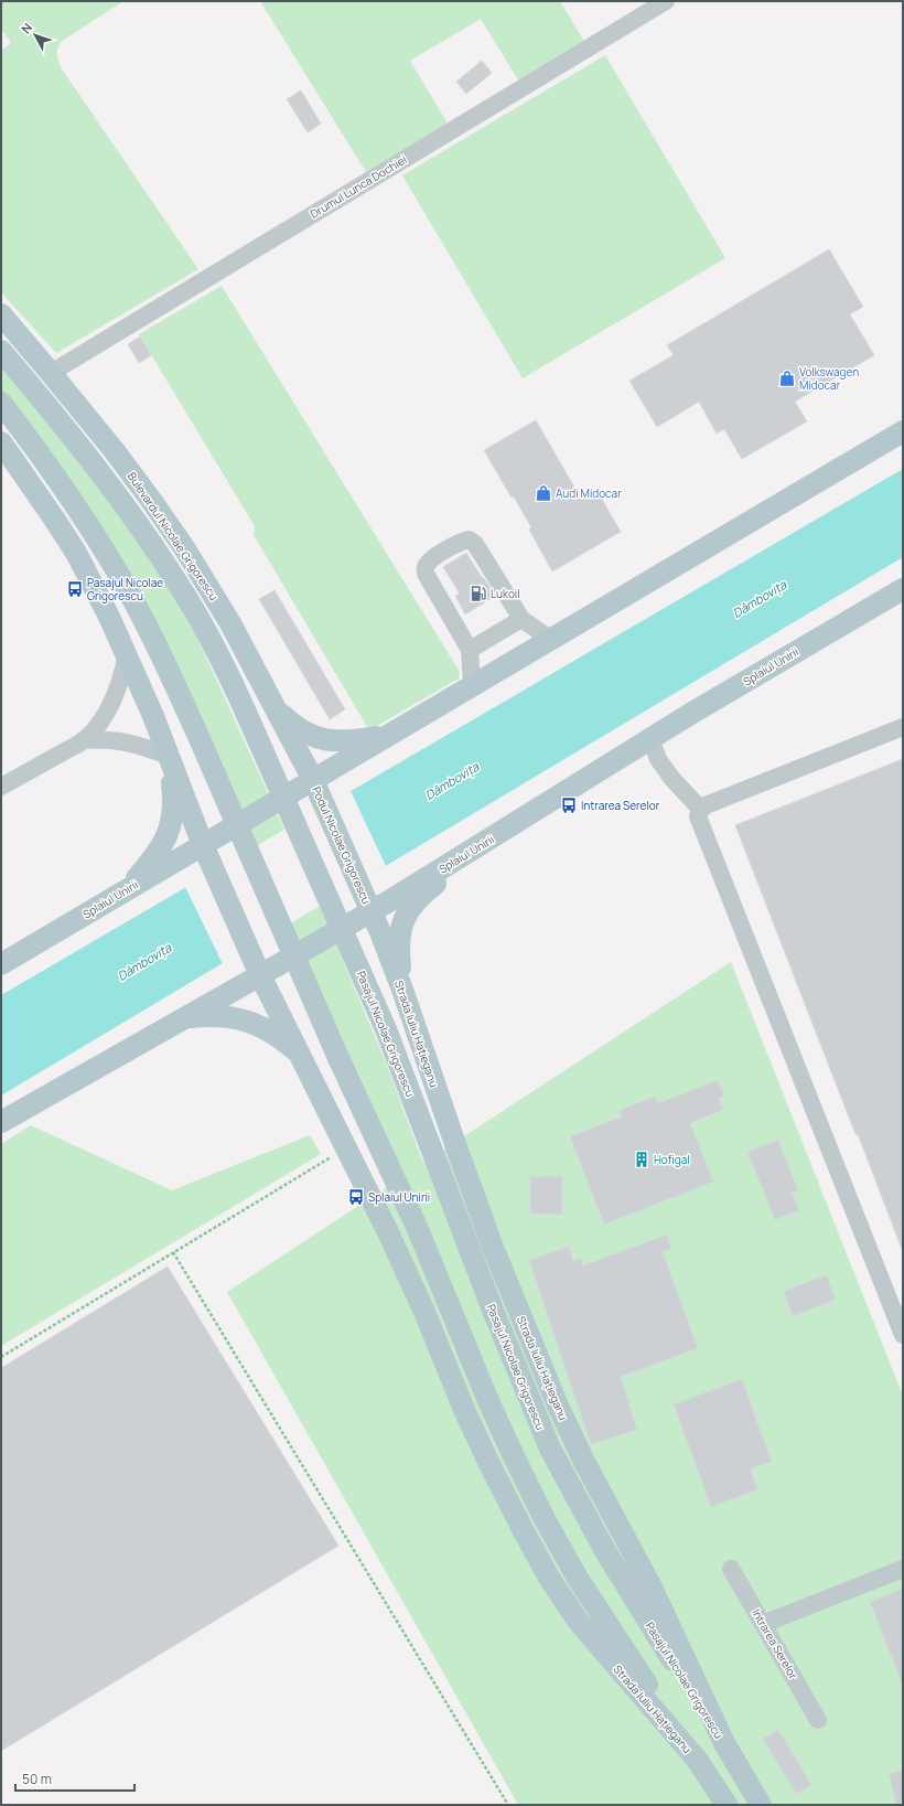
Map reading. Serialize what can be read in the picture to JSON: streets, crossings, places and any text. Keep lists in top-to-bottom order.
{
  "streets": {
    "main road": [
      "Bulevardul Nicolae Grigorescu",
      "Splaiul Unirii",
      "Podul Nicolae Grigorescu",
      "Pasajul Nicolae Grigorescu",
      "Strada Iuliu Hațieganu"
    ],
    "street": ["Drumul Lunca Dochiei", "Intrarea Serelor"]
  },
  "crossings": [
    ["Drumul Lunca Dochiei", "Bulevardul Nicolae Grigorescu"],
    ["Bulevardul Nicolae Grigorescu", "Splaiul Unirii"],
    ["Bulevardul Nicolae Grigorescu", "Podul Nicolae Grigorescu"],
    ["Splaiul Unirii", "Podul Nicolae Grigorescu"],
    ["Splaiul Unirii", "Strada Iuliu Hațieganu"],
    ["Podul Nicolae Grigorescu", "Strada Iuliu Hațieganu"],
    ["Pasajul Nicolae Grigorescu", "Strada Iuliu Hațieganu"]
  ],
  "water": ["Dâmbovița"],
  "places": {
    "shop": ["Volkswagen Midocar", "Audi Midocar"],
    "bus stop": ["Pasajul Nicolae Grigorescu", "Intrarea Serelor", "Splaiul Unirii"],
    "fuel station": ["Lukoil"],
    "building": ["Hofigal"]
  },
  "scale_bar": "50 m",
  "north": "top left"
}
